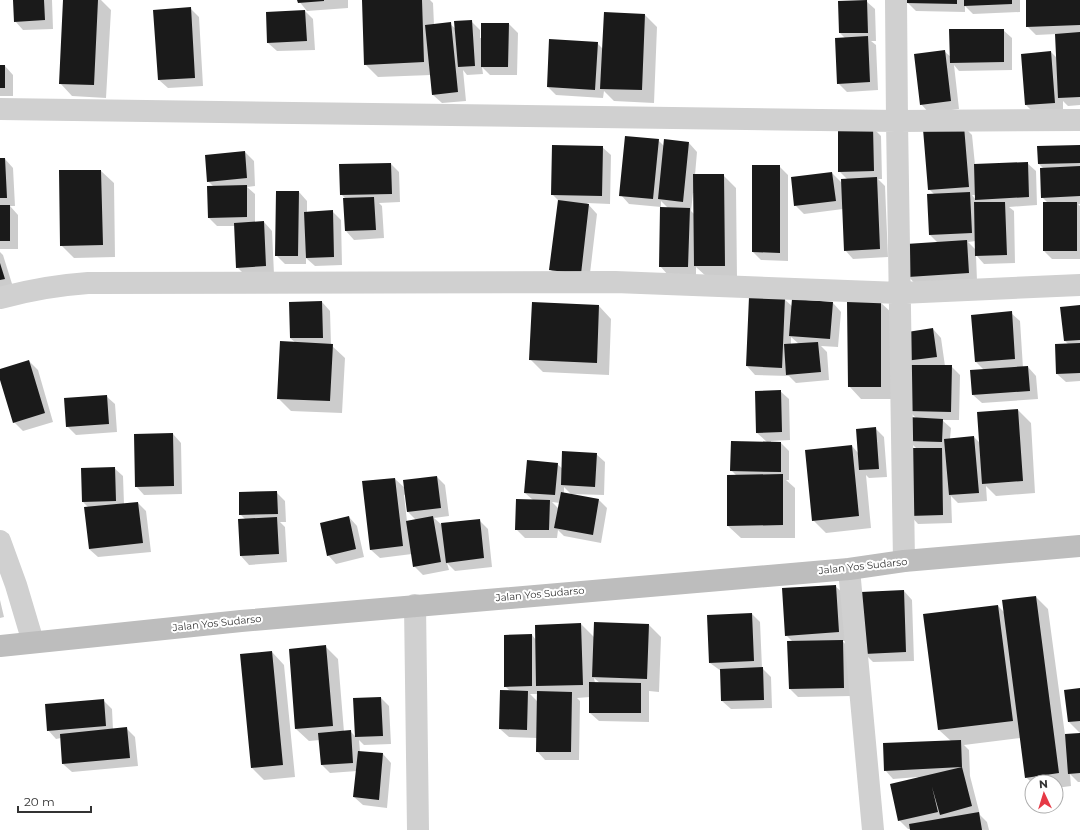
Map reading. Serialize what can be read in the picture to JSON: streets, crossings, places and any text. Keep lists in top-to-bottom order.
{
  "streets": {
    "main road": ["Jalan Yos Sudarso"]
  },
  "scale_bar": "20 m",
  "north": "top"
}
